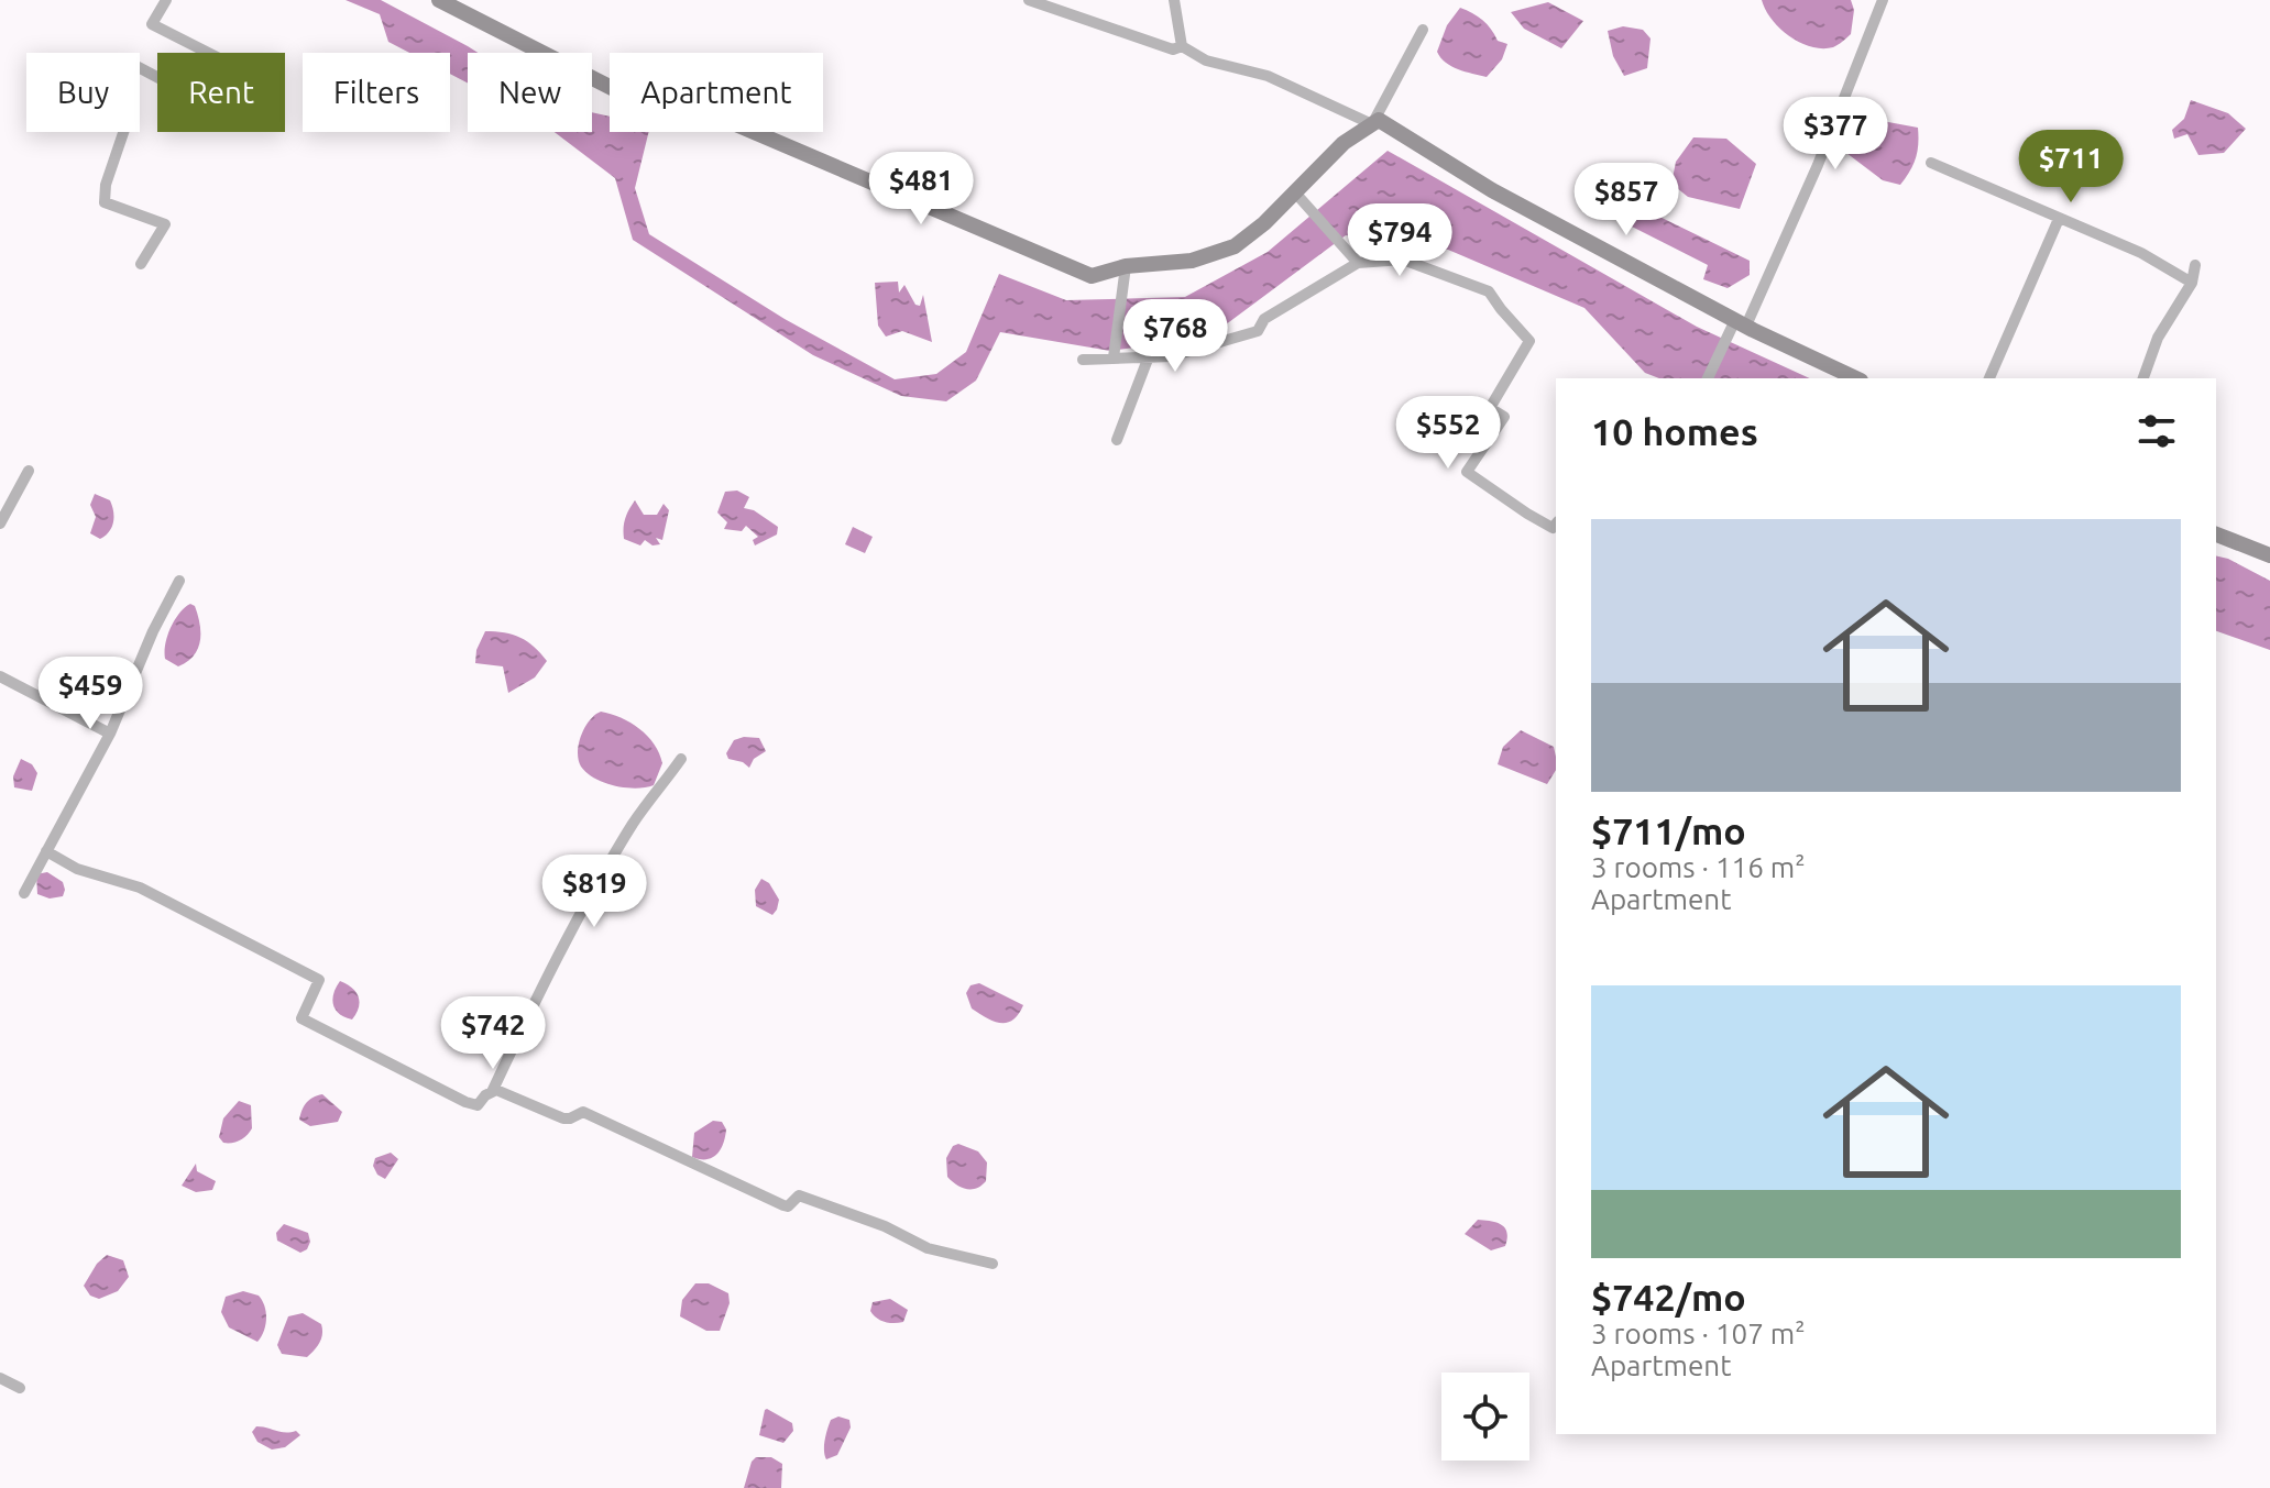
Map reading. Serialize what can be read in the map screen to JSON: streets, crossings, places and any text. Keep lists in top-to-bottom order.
{
  "page": {
    "chip": [
      "Buy",
      "Rent",
      "Filters",
      "New",
      "Apartment"
    ],
    "price": [
      "$377",
      "$711",
      "$481",
      "$857",
      "$794",
      "$768",
      "$552",
      "$459",
      "$819",
      "$742"
    ],
    "heading": "10 homes",
    "list": [
      {
        "name": "$711/mo",
        "note": "3 rooms · 116 m² · Apartment"
      },
      {
        "name": "$742/mo",
        "note": "3 rooms · 107 m² · Apartment"
      }
    ]
  }
}
